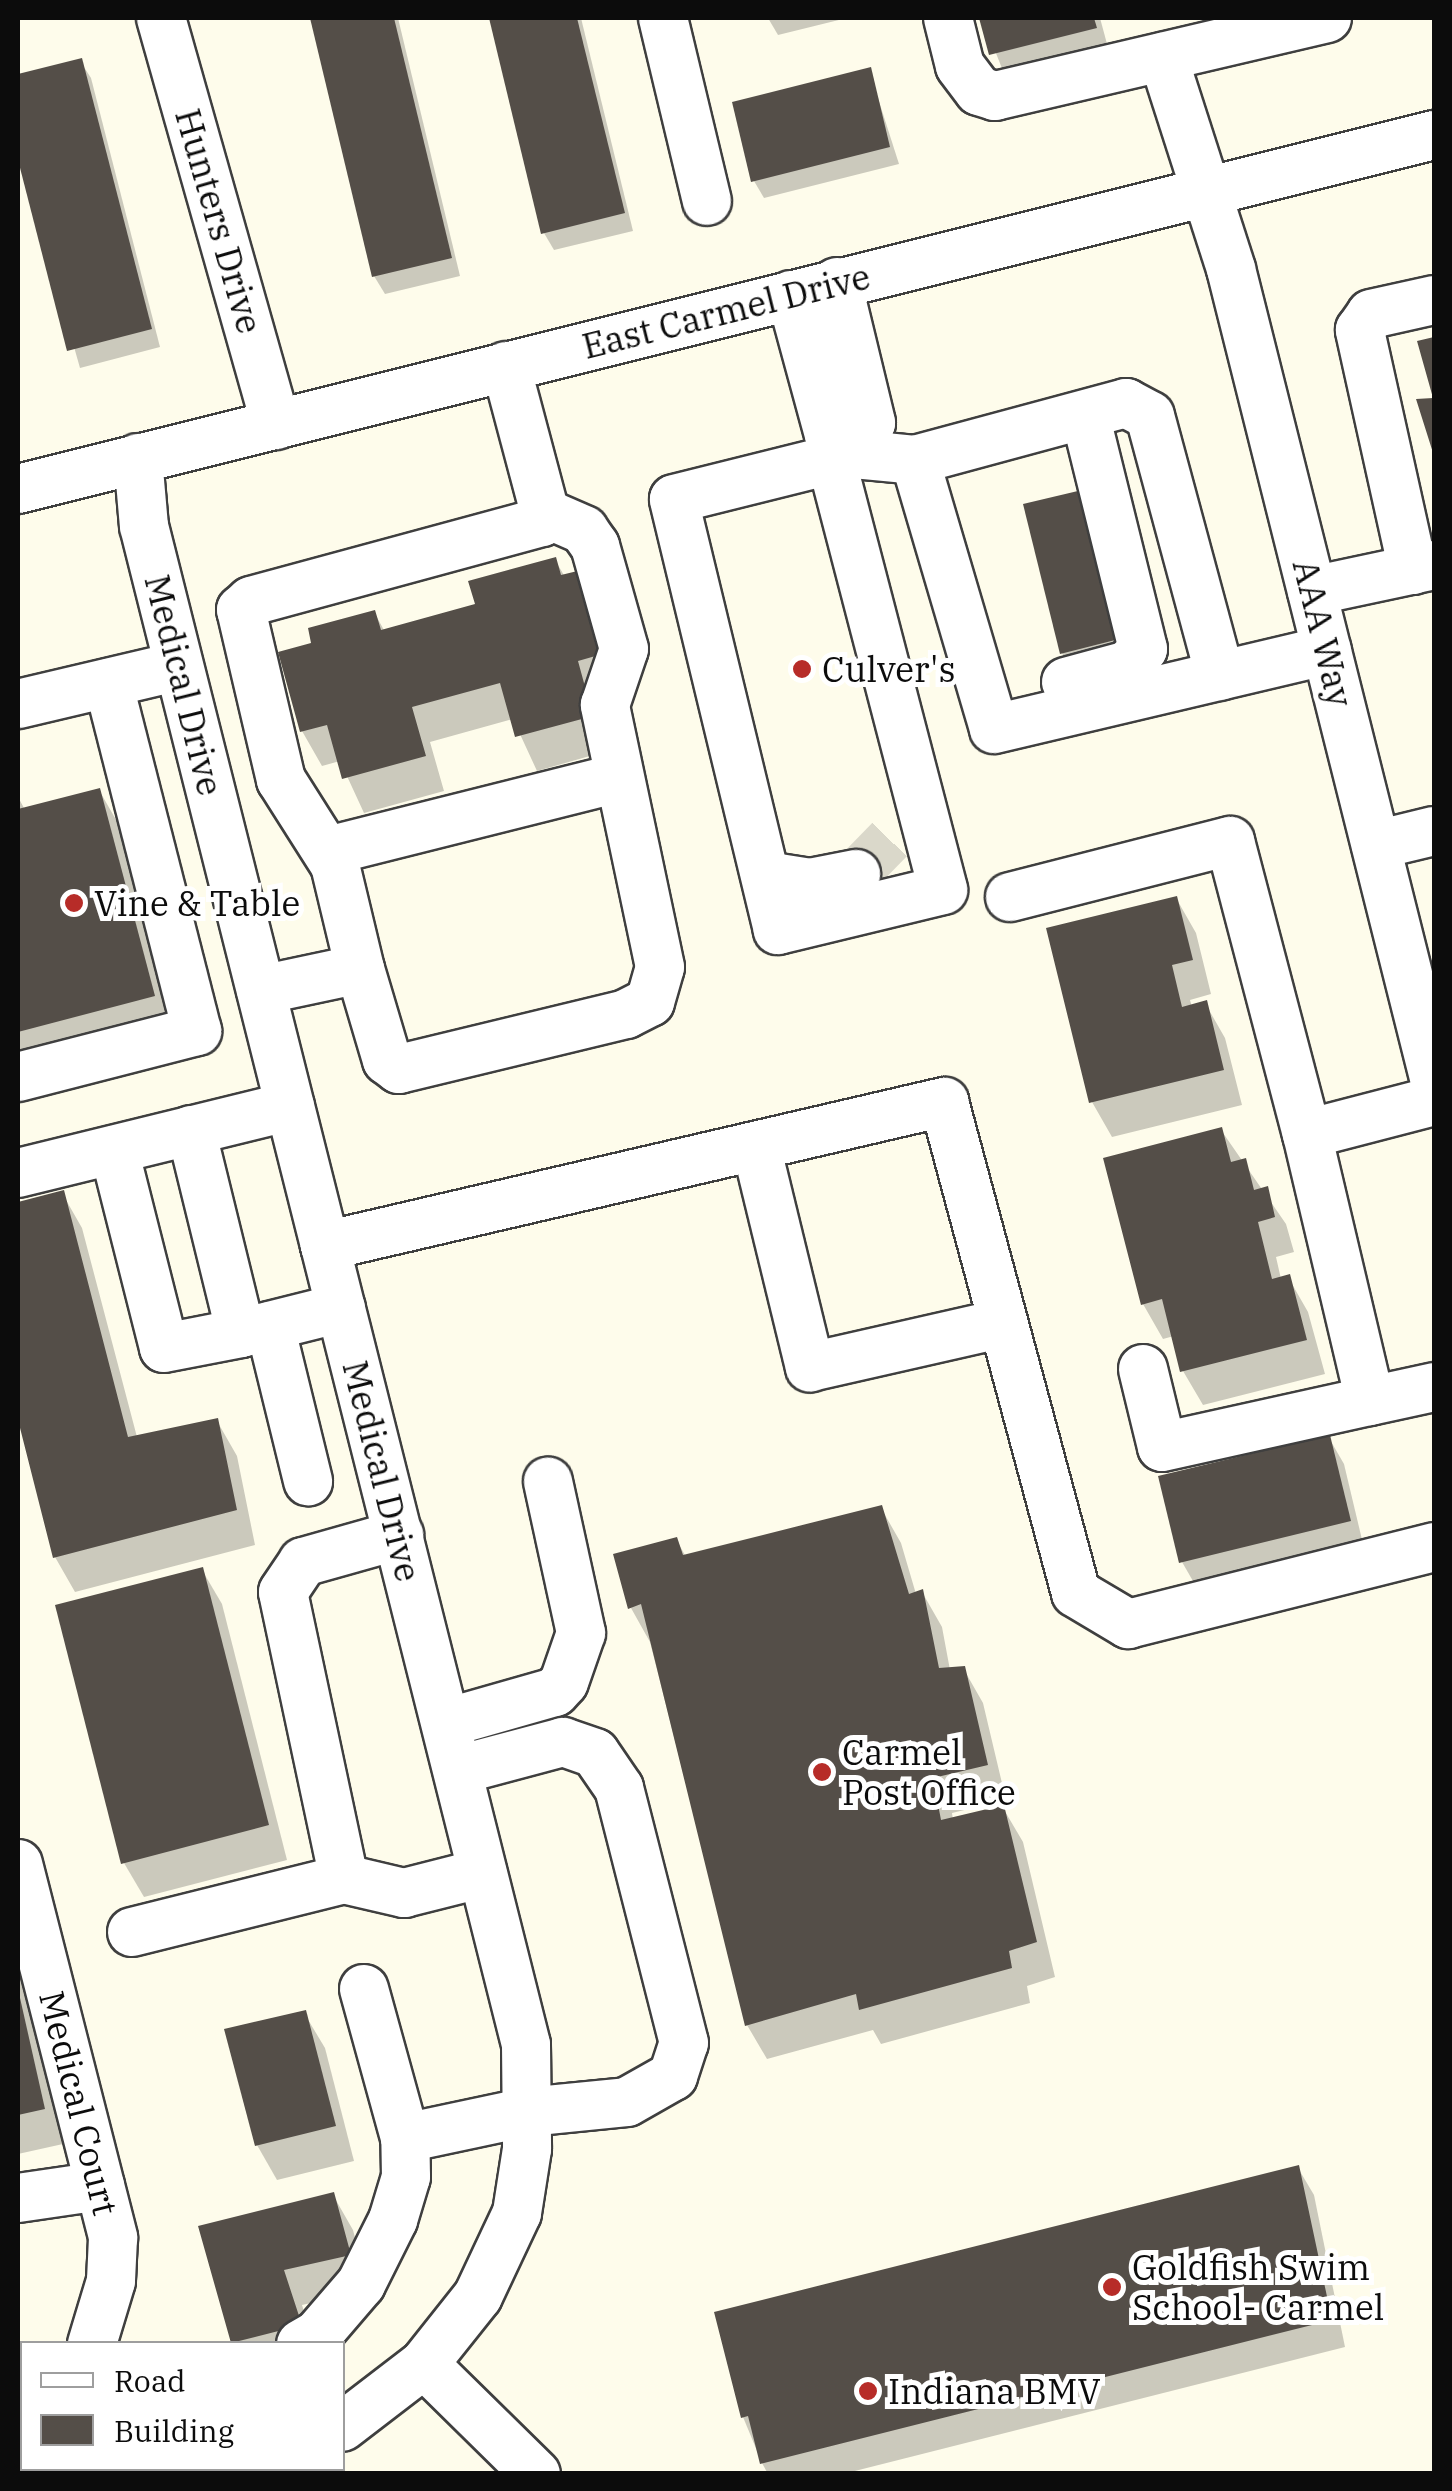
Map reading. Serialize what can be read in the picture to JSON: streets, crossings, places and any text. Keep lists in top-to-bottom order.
{
  "streets": {
    "street": [
      "Hunters Drive",
      "East Carmel Drive",
      "AAA Way",
      "Medical Drive",
      "Medical Court"
    ]
  },
  "crossings": [
    ["Hunters Drive", "East Carmel Drive"],
    ["East Carmel Drive", "AAA Way"],
    ["East Carmel Drive", "Medical Drive"]
  ],
  "places": [
    "Culver's",
    "Vine & Table",
    "Carmel Post Office",
    "Goldfish Swim School- Carmel",
    "Indiana BMV"
  ],
  "legend": ["Road", "Building"]
}
